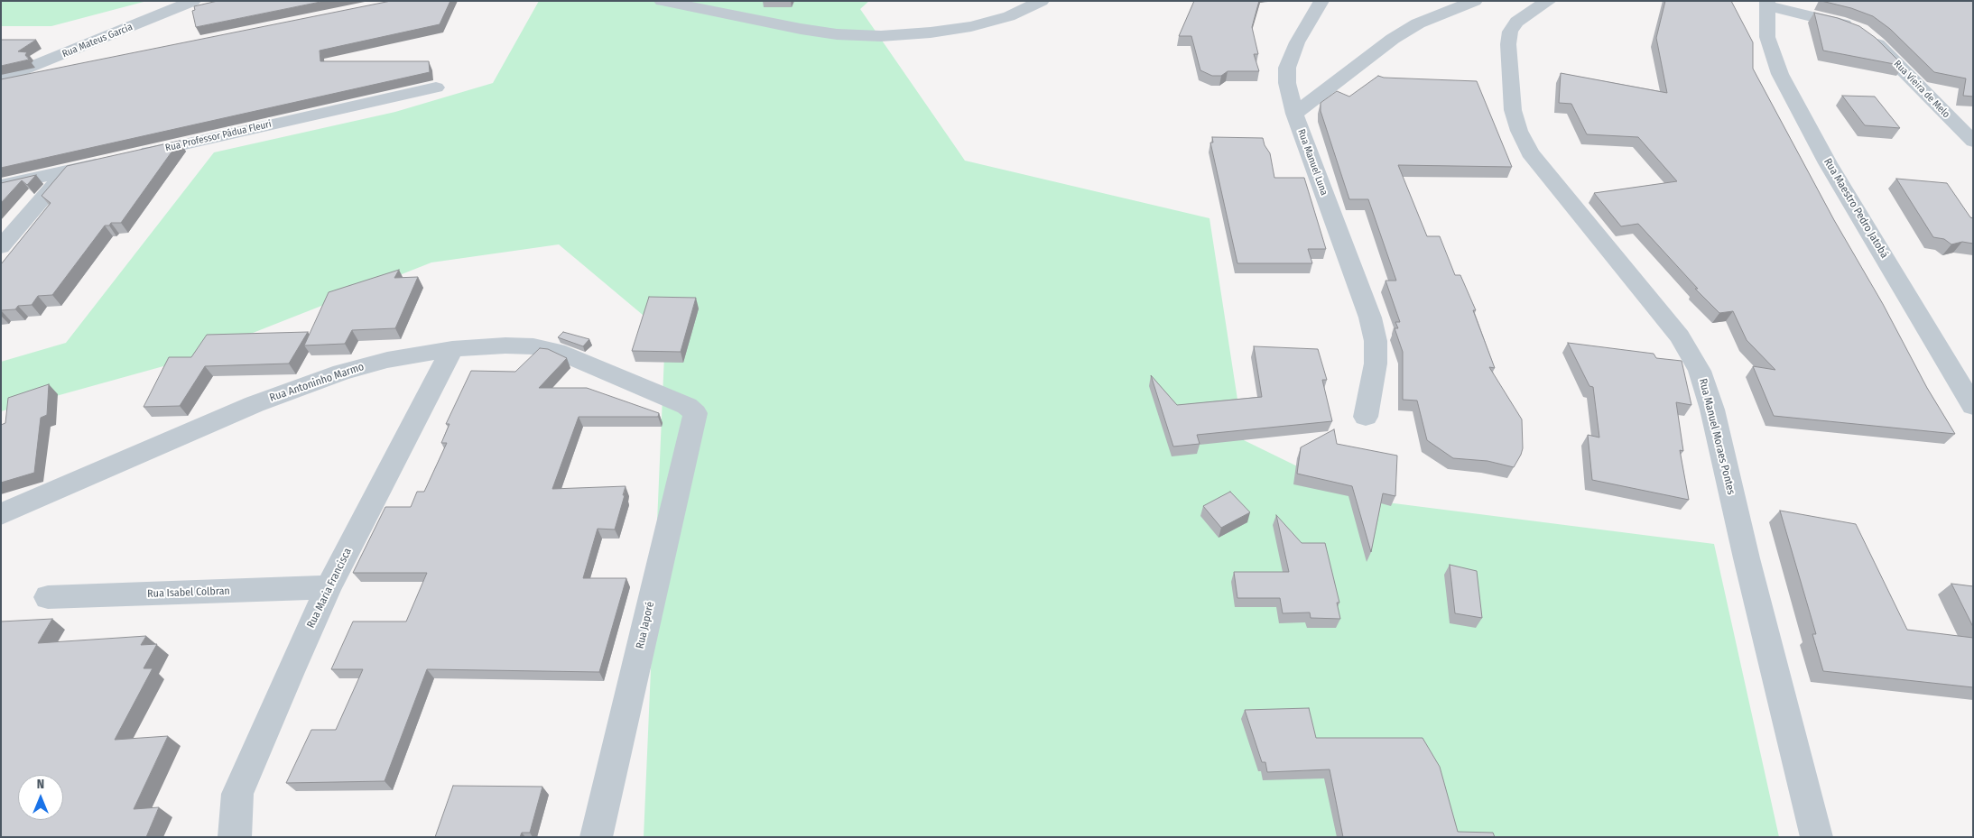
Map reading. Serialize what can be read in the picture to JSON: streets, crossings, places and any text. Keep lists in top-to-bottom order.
{
  "streets": {
    "street": [
      "Rua Mateus Garcia",
      "Rua Vieira de Melo",
      "Rua Professor Pádua Fleuri",
      "Rua Manuel Luna",
      "Rua Maestro Pedro Jatobá",
      "Rua Antoninho Marmo",
      "Rua Manuel Moraes Pontes",
      "Rua Maria Francisca",
      "Rua Isabel Colbran",
      "Rua Japoré"
    ]
  },
  "crossings": [
    ["Rua Vieira de Melo", "Rua Maestro Pedro Jatobá"],
    ["Rua Antoninho Marmo", "Rua Maria Francisca"],
    ["Rua Antoninho Marmo", "Rua Japoré"],
    ["Rua Maria Francisca", "Rua Isabel Colbran"]
  ],
  "north": "top"
}
